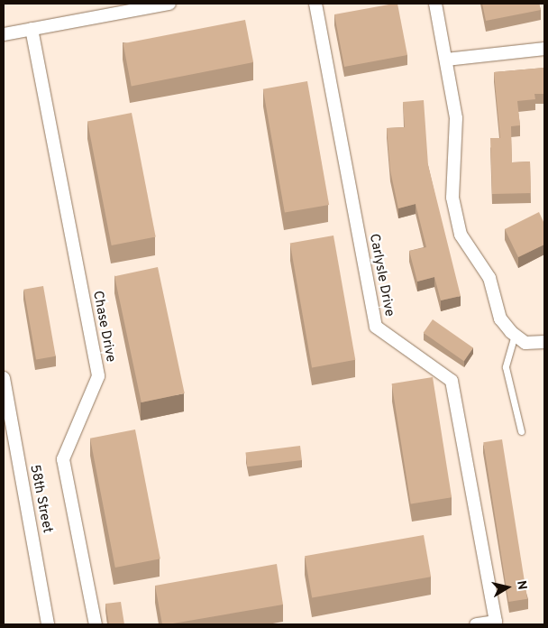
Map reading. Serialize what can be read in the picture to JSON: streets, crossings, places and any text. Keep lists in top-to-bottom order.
{
  "streets": {
    "street": ["Carlysle Drive", "Chase Drive", "58th Street"]
  },
  "north": "right"
}
